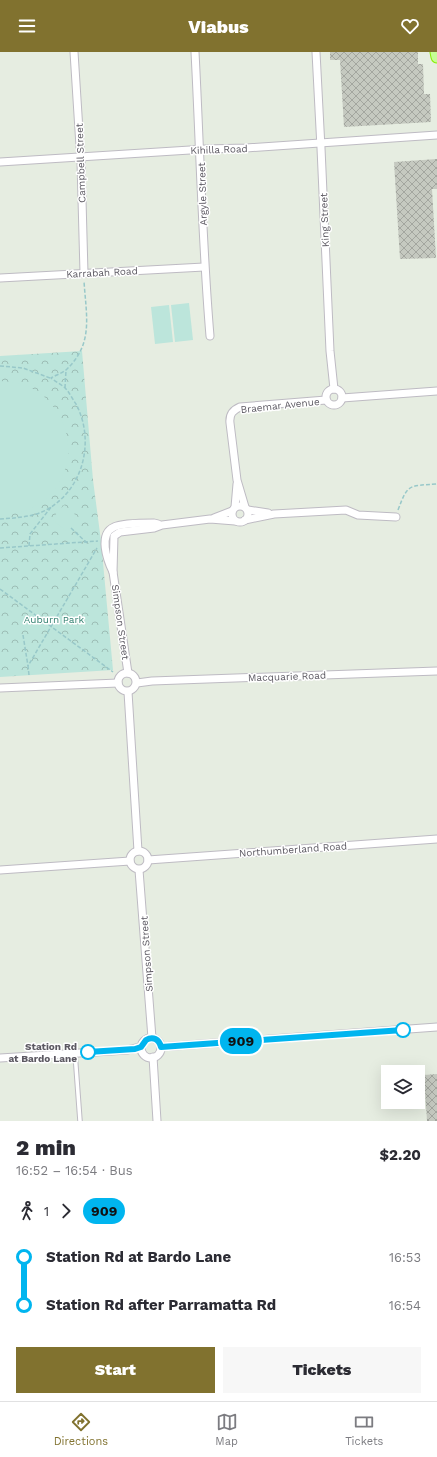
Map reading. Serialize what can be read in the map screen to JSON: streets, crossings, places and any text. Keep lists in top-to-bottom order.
{
  "streets": {
    "street": [
      "Kihilla Road",
      "Campbell Street",
      "Argyle Street",
      "King Street",
      "Karrabah Road",
      "Braemar Avenue",
      "Simpson Street",
      "Macquarie Road",
      "Northumberland Road"
    ]
  },
  "crossings": [
    ["Kihilla Road", "Campbell Street"],
    ["Kihilla Road", "Argyle Street"],
    ["Kihilla Road", "King Street"],
    ["Campbell Street", "Karrabah Road"],
    ["Argyle Street", "Karrabah Road"],
    ["King Street", "Braemar Avenue"],
    ["Simpson Street", "Macquarie Road"],
    ["Simpson Street", "Northumberland Road"]
  ],
  "parks": ["Auburn Park"],
  "places": ["Station Rd at Bardo Lane"],
  "lines": ["bus line 909"],
  "page": {
    "header": "Viabus",
    "on_map": "909",
    "heading": ["2 min", "16:52 – 16:54 · Bus", "$2.20"],
    "legs": ["1", "909"],
    "list": [
      {
        "name": "Station Rd at Bardo Lane",
        "value": "16:53"
      },
      {
        "name": "Station Rd after Parramatta Rd",
        "value": "16:54"
      }
    ],
    "buttons": ["Start", "Tickets"],
    "tabs": ["Directions", "Map", "Tickets"]
  }
}
